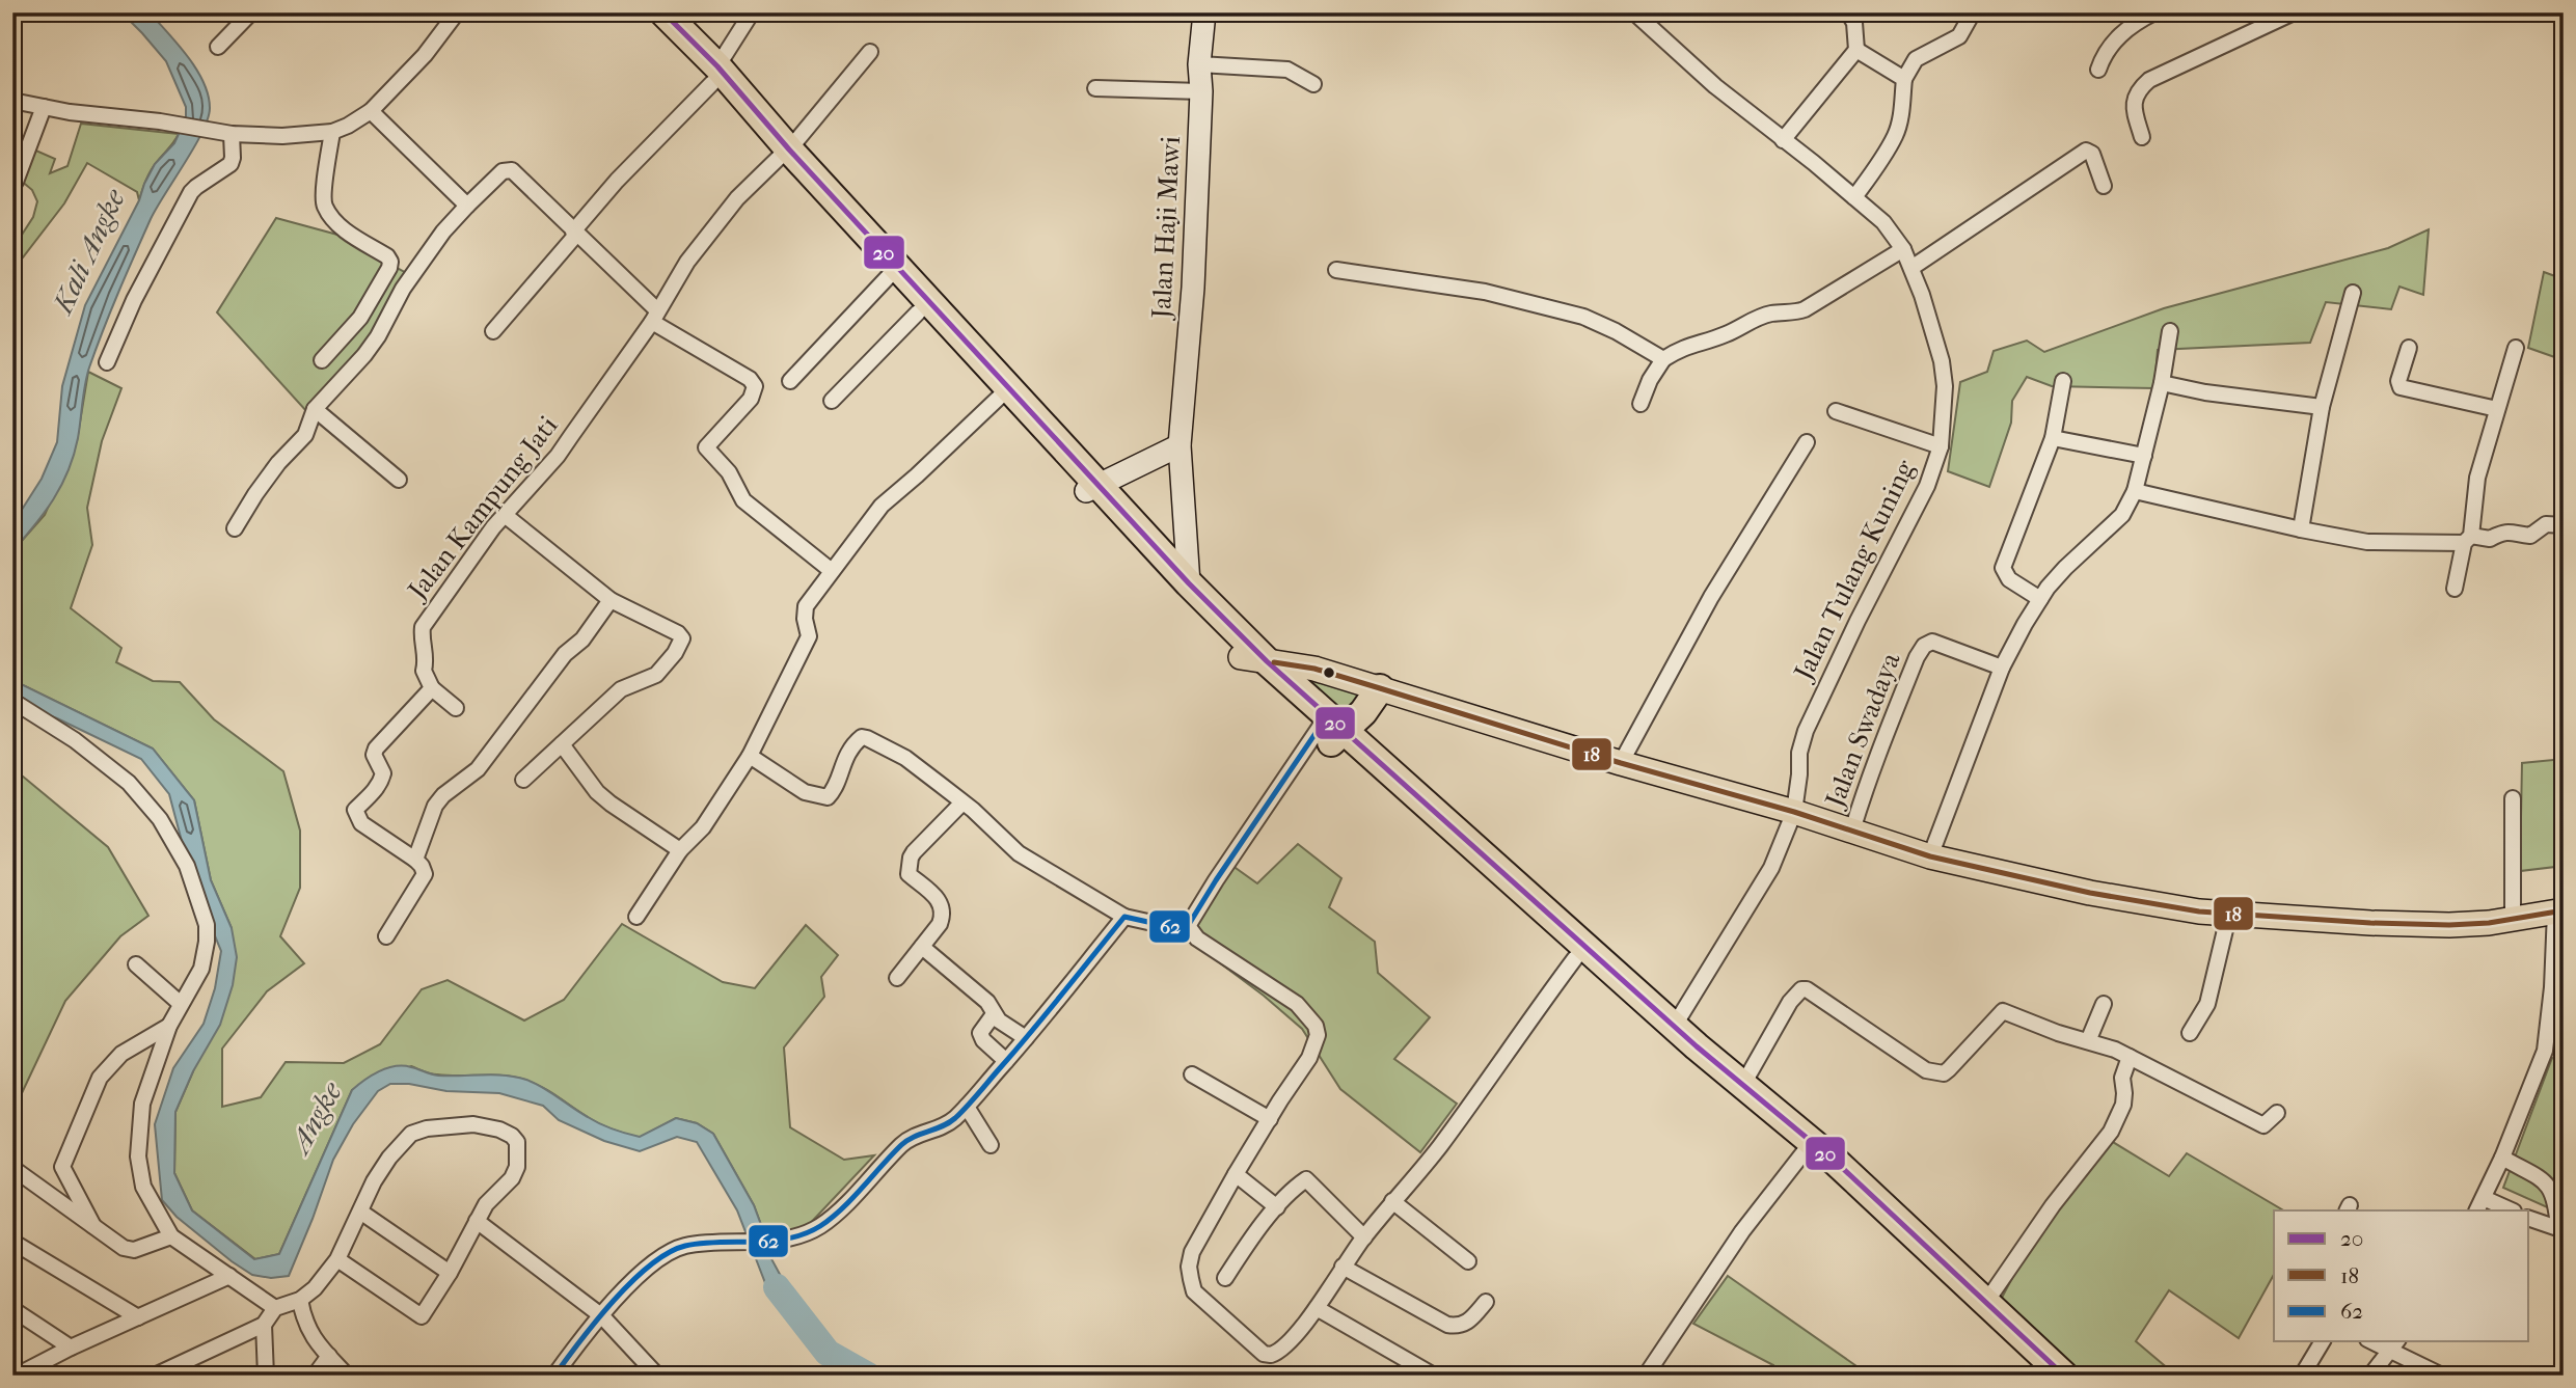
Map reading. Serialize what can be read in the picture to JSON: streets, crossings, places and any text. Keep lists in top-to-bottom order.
{
  "streets": {
    "street": [
      "Jalan Haji Mawi",
      "Jalan Kampung Jati",
      "Jalan Tulang Kuning",
      "Jalan Swadaya"
    ]
  },
  "water": ["Kali Angke", "Angke"],
  "lines": ["transit line 20", "transit line 18", "transit line 62"],
  "legend": ["20", "18", "62"]
}
